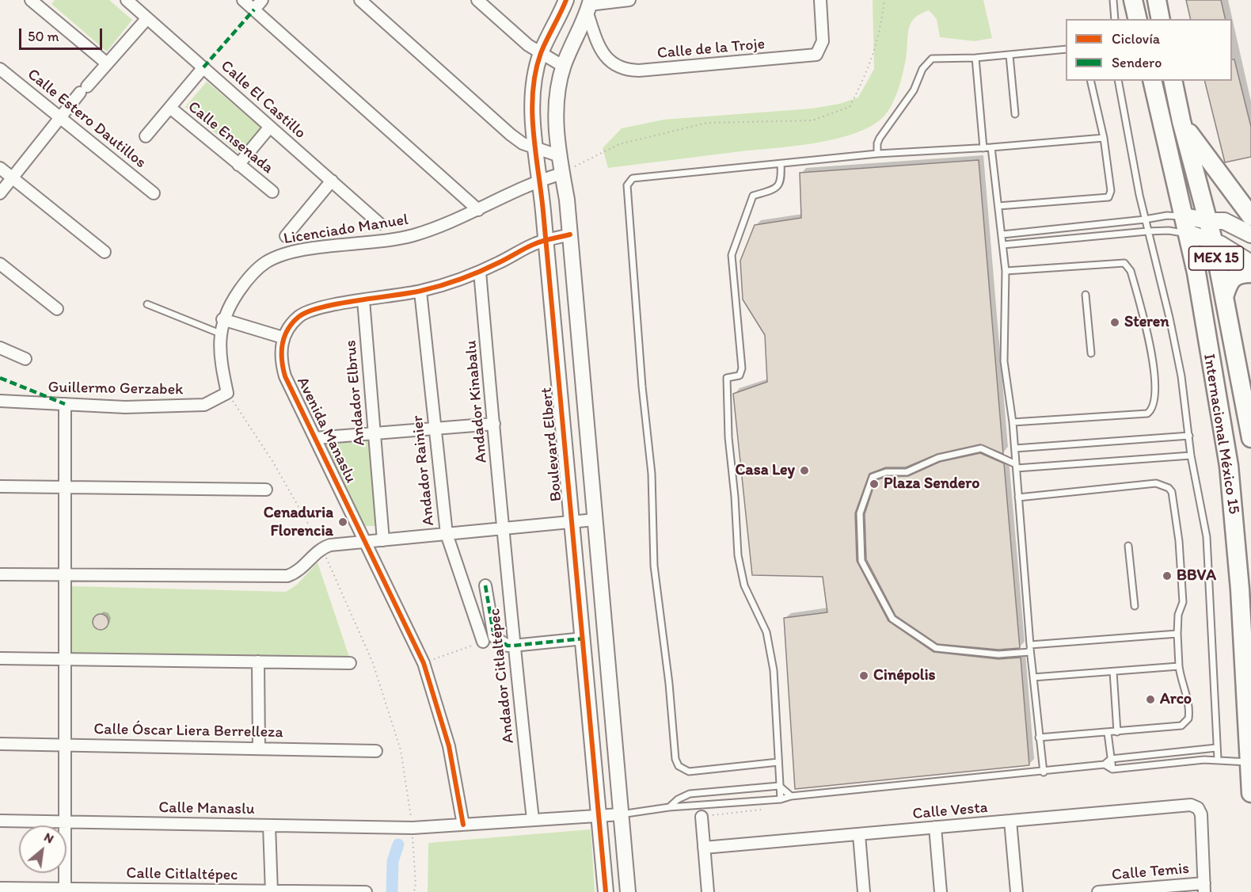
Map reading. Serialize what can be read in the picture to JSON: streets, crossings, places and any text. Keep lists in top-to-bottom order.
{
  "streets": {
    "main road": ["MEX 15", "Internacional México 15"],
    "street": [
      "Calle de la Troje",
      "Calle El Castillo",
      "Calle Estero Dautillos",
      "Calle Ensenada",
      "Licenciado Manuel",
      "Guillermo Gerzabek",
      "Andador Elbrus",
      "Andador Kinabalu",
      "Avenida Manaslu",
      "Boulevard Elbert",
      "Andador Rainier",
      "Andador Citlaltépec",
      "Calle Óscar Liera Berrelleza",
      "Calle Manaslu",
      "Calle Vesta",
      "Calle Temis",
      "Calle Citlaltépec"
    ]
  },
  "crossings": [
    ["Licenciado Manuel", "Guillermo Gerzabek"],
    ["Licenciado Manuel", "Boulevard Elbert"],
    ["Andador Elbrus", "Boulevard Elbert"],
    ["Andador Kinabalu", "Boulevard Elbert"],
    ["Andador Kinabalu", "Andador Citlaltépec"],
    ["Avenida Manaslu", "Boulevard Elbert"],
    ["Avenida Manaslu", "Calle Manaslu"],
    ["Boulevard Elbert", "Andador Rainier"],
    ["Boulevard Elbert", "Andador Citlaltépec"],
    ["Boulevard Elbert", "Calle Manaslu"],
    ["Andador Citlaltépec", "Calle Manaslu"],
    ["Calle Vesta", "Calle Temis"]
  ],
  "places": [
    "Steren",
    "Casa Ley",
    "Plaza Sendero",
    "Cenaduria Florencia",
    "BBVA",
    "Cinépolis",
    "Arco"
  ],
  "legend": ["Ciclovía", "Sendero"],
  "scale_bar": "50 m",
  "north": "top right"
}
